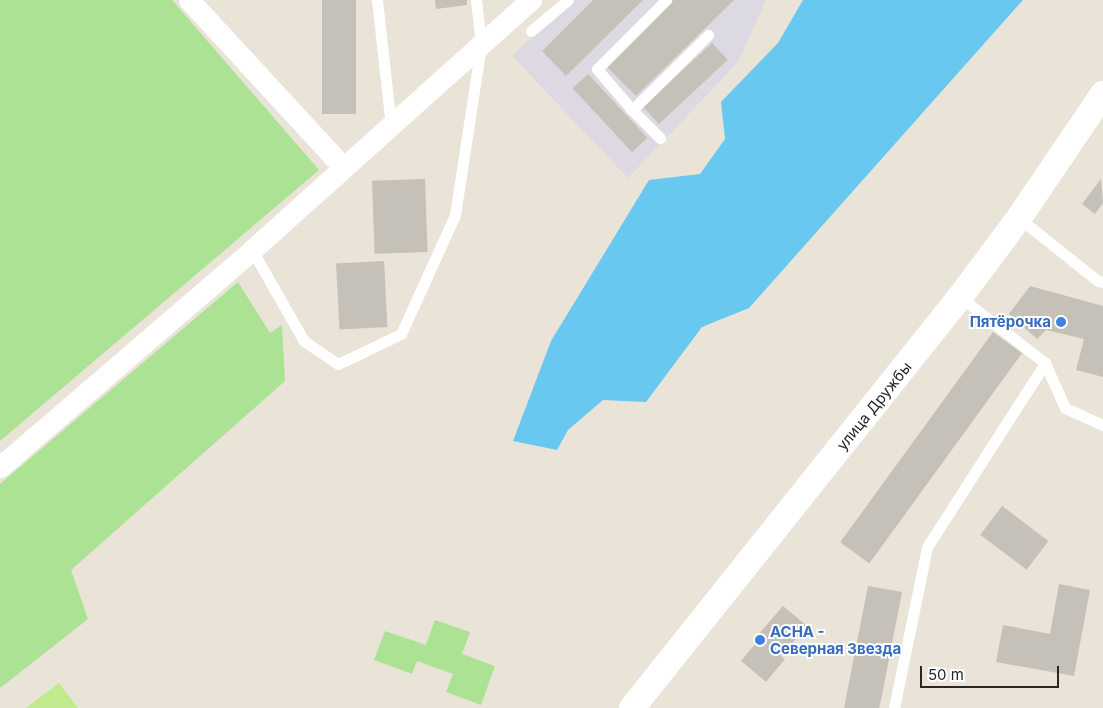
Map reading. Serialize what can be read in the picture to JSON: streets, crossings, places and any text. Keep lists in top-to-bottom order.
{
  "streets": {
    "street": ["улица Дружбы"]
  },
  "places": ["Пятёрочка", "АСНА - Северная Звезда"],
  "scale_bar": "50 m"
}
